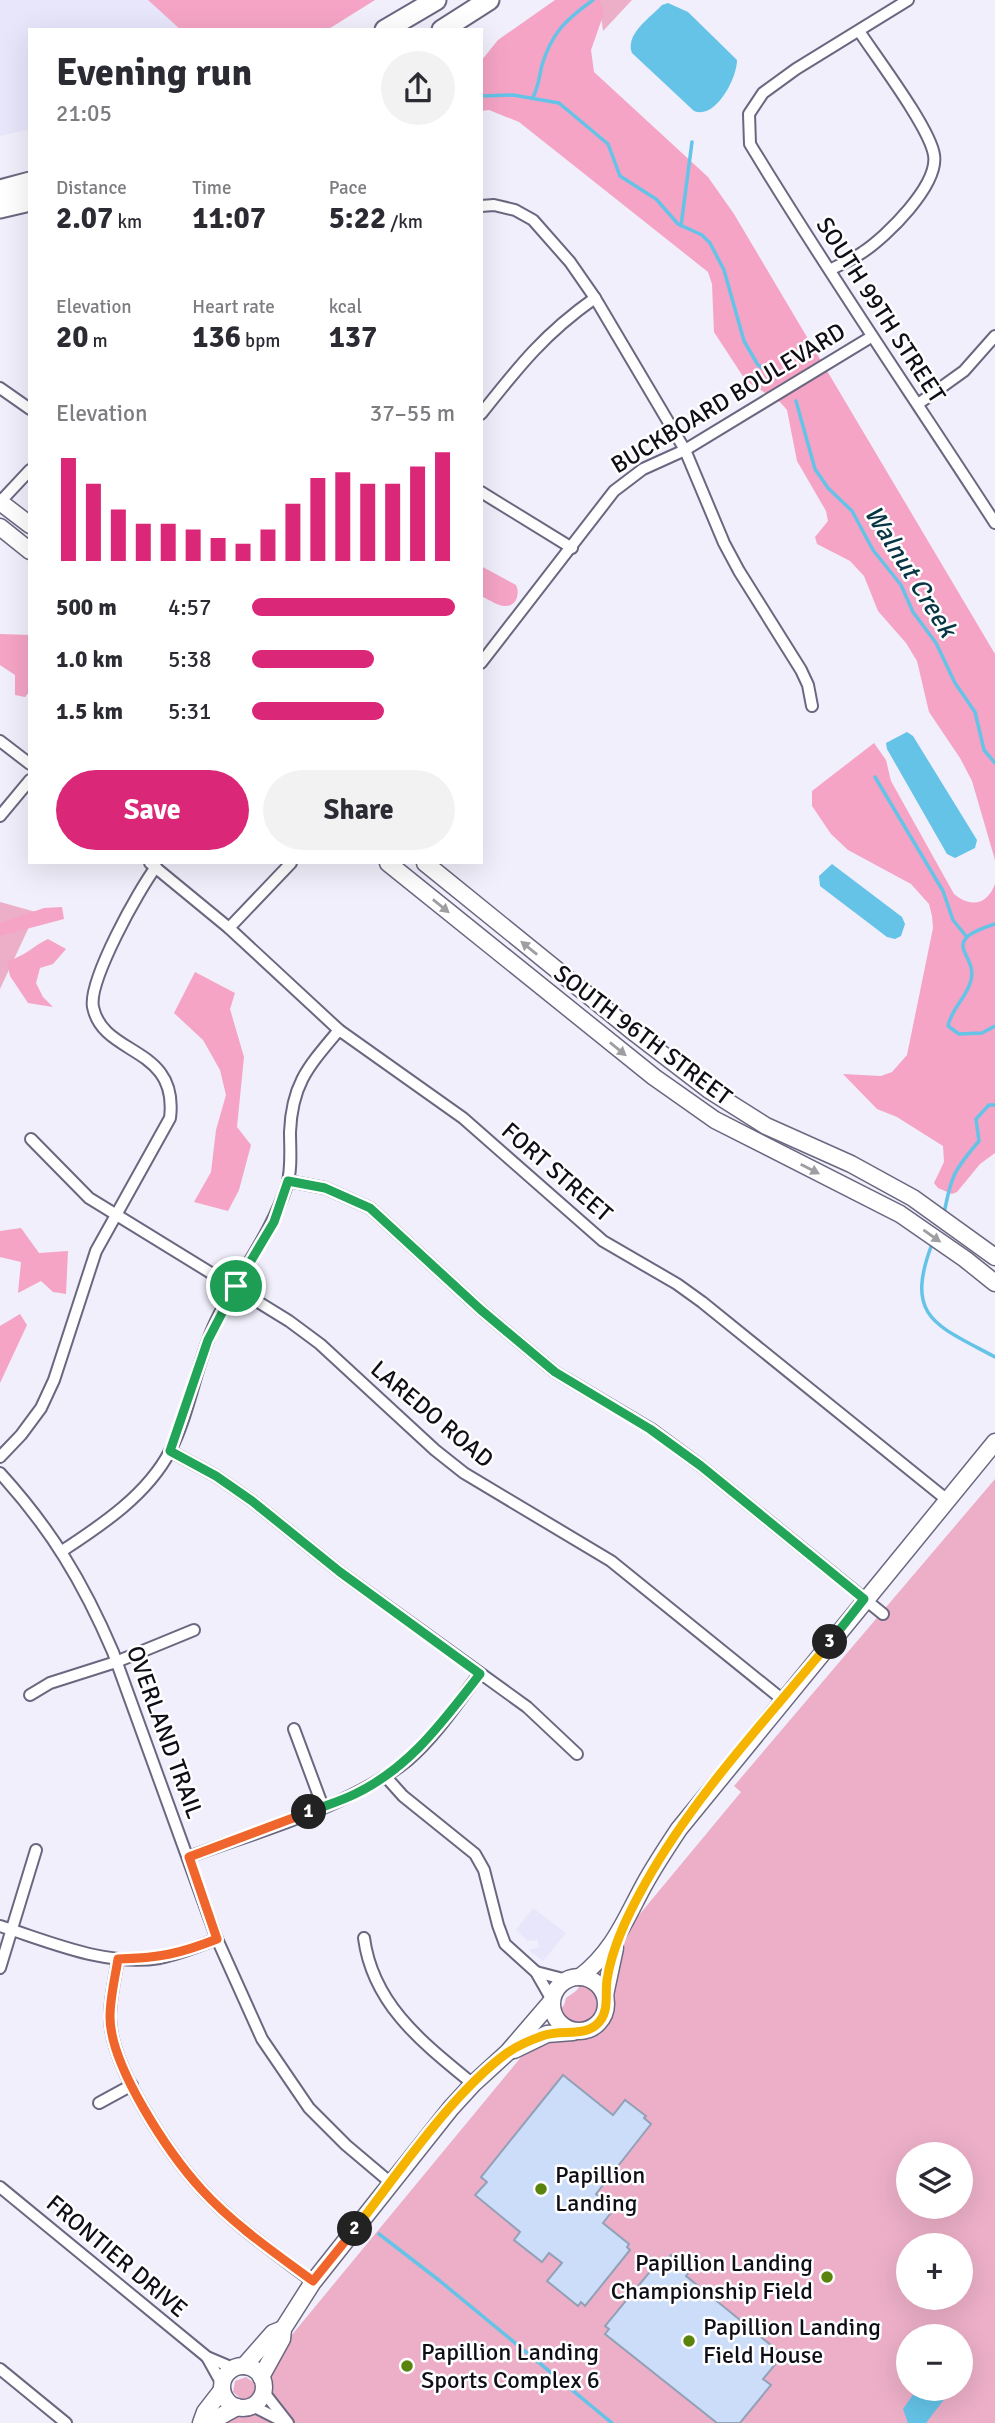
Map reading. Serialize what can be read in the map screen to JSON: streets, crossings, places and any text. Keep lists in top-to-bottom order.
{
  "streets": {
    "street": [
      "SOUTH 99TH STREET",
      "BUCKBOARD BOULEVARD",
      "SOUTH 96TH STREET",
      "FORT STREET",
      "LAREDO ROAD",
      "OVERLAND TRAIL",
      "FRONTIER DRIVE"
    ]
  },
  "crossings": [
    ["SOUTH 99TH STREET", "BUCKBOARD BOULEVARD"]
  ],
  "water": ["Walnut Creek"],
  "places": [
    "Papillion Landing",
    "Papillion Landing Championship Field",
    "Papillion Landing Field House",
    "Papillion Landing Sports Complex 6"
  ],
  "page": {
    "heading": ["Evening run", "21:05"],
    "stats": [
      ["Distance", "2.07 km"],
      ["Time", "11:07"],
      ["Pace", "5:22 /km"],
      ["Elevation", "20 m"],
      ["Heart rate", "136 bpm"],
      ["kcal", "137"]
    ],
    "chart": ["Elevation", "37–55 m"],
    "list": [
      {
        "name": "500 m",
        "note": "4:57"
      },
      {
        "name": "1.0 km",
        "note": "5:38"
      },
      {
        "name": "1.5 km",
        "note": "5:31"
      }
    ],
    "buttons": ["Save", "Share"],
    "pins": ["3", "1", "2"],
    "map_buttons": ["+", "−"]
  }
}
